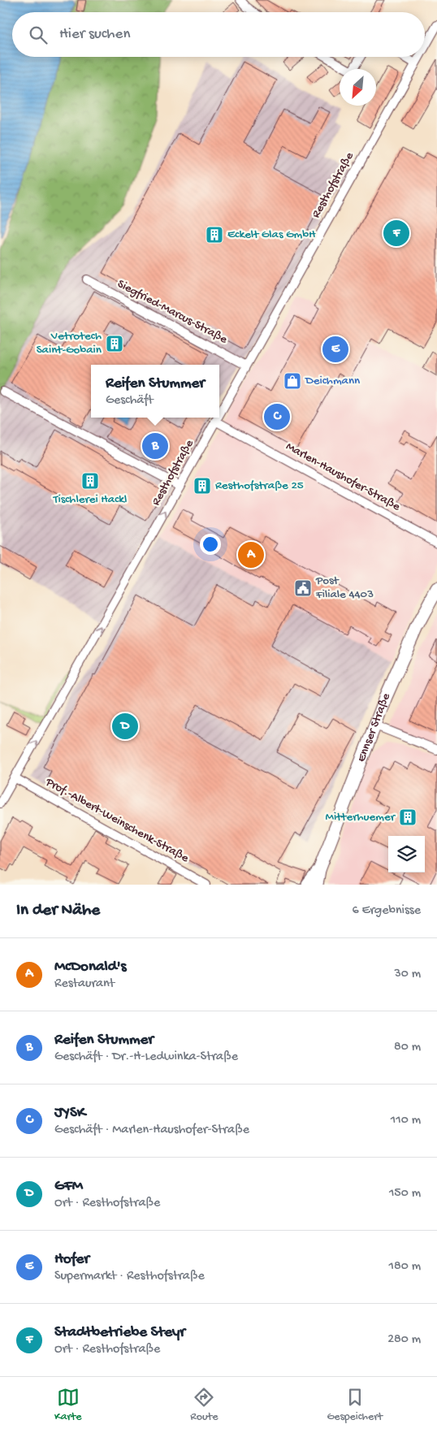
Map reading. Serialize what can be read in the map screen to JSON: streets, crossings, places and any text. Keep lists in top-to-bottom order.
{
  "streets": {
    "main road": ["Ennser Straße"],
    "street": [
      "Resthofstraße",
      "Siegfried-Marcus-Straße",
      "Marlen-Haushofer-Straße",
      "Prof.-Albert-Weinschenk-Straße"
    ]
  },
  "crossings": [
    ["Resthofstraße", "Siegfried-Marcus-Straße"],
    ["Resthofstraße", "Marlen-Haushofer-Straße"],
    ["Resthofstraße", "Prof.-Albert-Weinschenk-Straße"]
  ],
  "one_way": ["Resthofstraße"],
  "places": {
    "building": [
      "Eckelt Glas GmbH",
      "Vetrotech Saint-Gobain",
      "Tischlerei Hackl",
      "Resthofstraße 25",
      "Mitterhuemer"
    ],
    "shop": ["Deichmann"],
    "public building": ["Post Filiale 4403"]
  },
  "north": "bottom left",
  "page": {
    "search": "Hier suchen",
    "pins": [
      "F",
      "E",
      "C",
      "B",
      "A",
      "D"
    ],
    "popup": ["Reifen Stummer", "Geschäft"],
    "heading": ["In der Nähe", "6 Ergebnisse"],
    "list": [
      {
        "mark": "A",
        "name": "McDonald's",
        "note": "Restaurant",
        "value": "30 m"
      },
      {
        "mark": "B",
        "name": "Reifen Stummer",
        "note": "Geschäft · Dr.-H-Ledwinka-Straße",
        "value": "80 m"
      },
      {
        "mark": "C",
        "name": "JYSK",
        "note": "Geschäft · Marlen-Haushofer-Straße",
        "value": "110 m"
      },
      {
        "mark": "D",
        "name": "GFM",
        "note": "Ort · Resthofstraße",
        "value": "150 m"
      },
      {
        "mark": "E",
        "name": "Hofer",
        "note": "Supermarkt · Resthofstraße",
        "value": "180 m"
      },
      {
        "mark": "F",
        "name": "Stadtbetriebe Steyr",
        "note": "Ort · Resthofstraße",
        "value": "280 m"
      }
    ],
    "nav": ["Karte", "Route", "Gespeichert"]
  }
}
